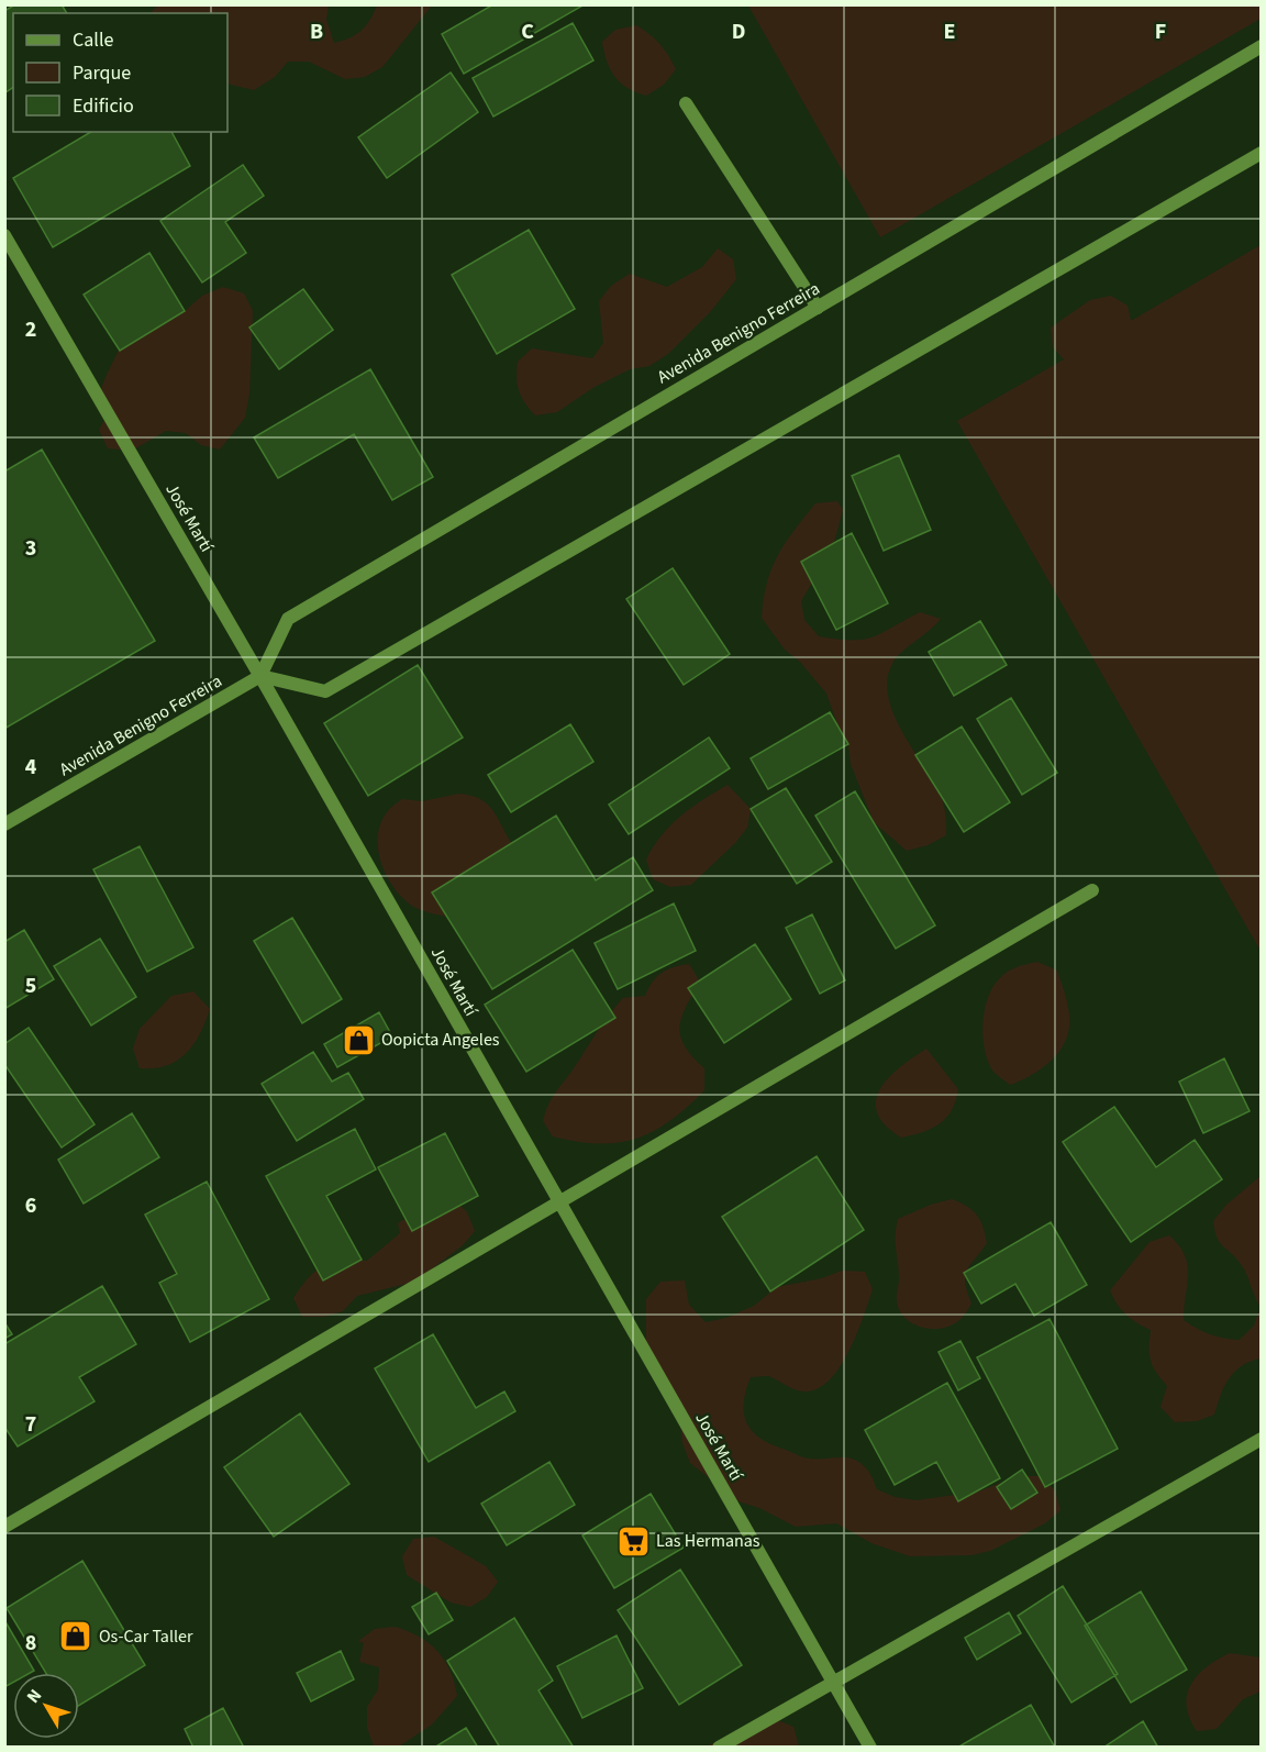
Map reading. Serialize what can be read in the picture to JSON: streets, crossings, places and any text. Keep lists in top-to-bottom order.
{
  "streets": {
    "street": ["Avenida Benigno Ferreira", "José Martí"]
  },
  "crossings": [
    ["Avenida Benigno Ferreira", "José Martí"]
  ],
  "places": {
    "shop": ["Oopicta Angeles", "Os-Car Taller"],
    "supermarket": ["Las Hermanas"]
  },
  "legend": ["Calle", "Parque", "Edificio"],
  "north": "top left",
  "grid": {
    "columns": [
      "B",
      "C",
      "D",
      "E",
      "F"
    ],
    "rows": [
      "2",
      "3",
      "4",
      "5",
      "6",
      "7",
      "8"
    ]
  }
}
